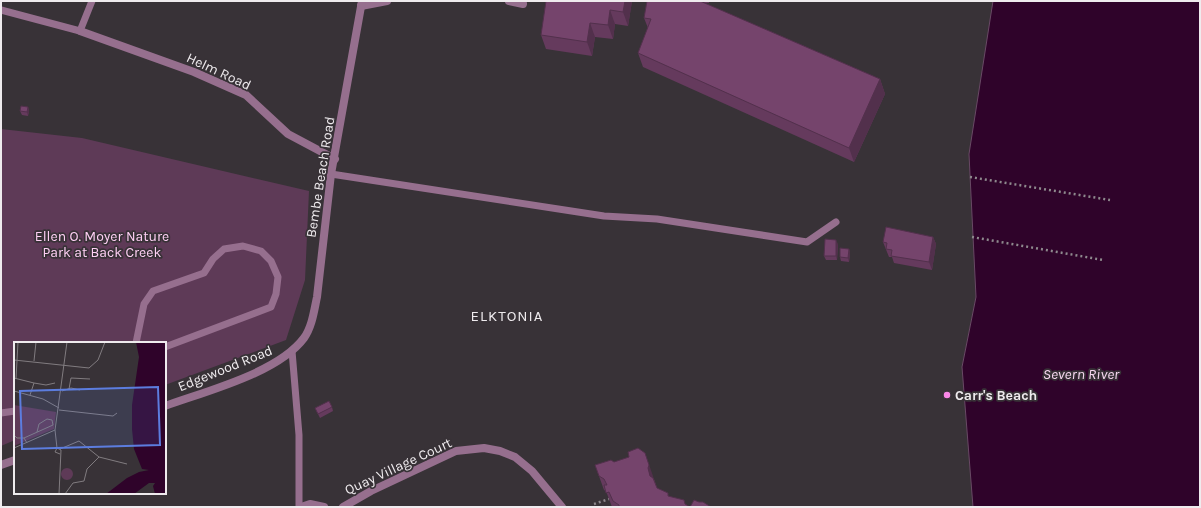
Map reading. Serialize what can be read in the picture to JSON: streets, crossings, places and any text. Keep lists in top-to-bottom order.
{
  "streets": {
    "street": [
      "Helm Road",
      "Bembe Beach Road",
      "Edgewood Road",
      "Quay Village Court"
    ]
  },
  "crossings": [
    ["Helm Road", "Bembe Beach Road"],
    ["Bembe Beach Road", "Edgewood Road"]
  ],
  "districts": ["ELKTONIA"],
  "water": ["Severn River"],
  "parks": ["Ellen O. Moyer Nature Park at Back Creek"],
  "places": ["Carr's Beach"]
}
